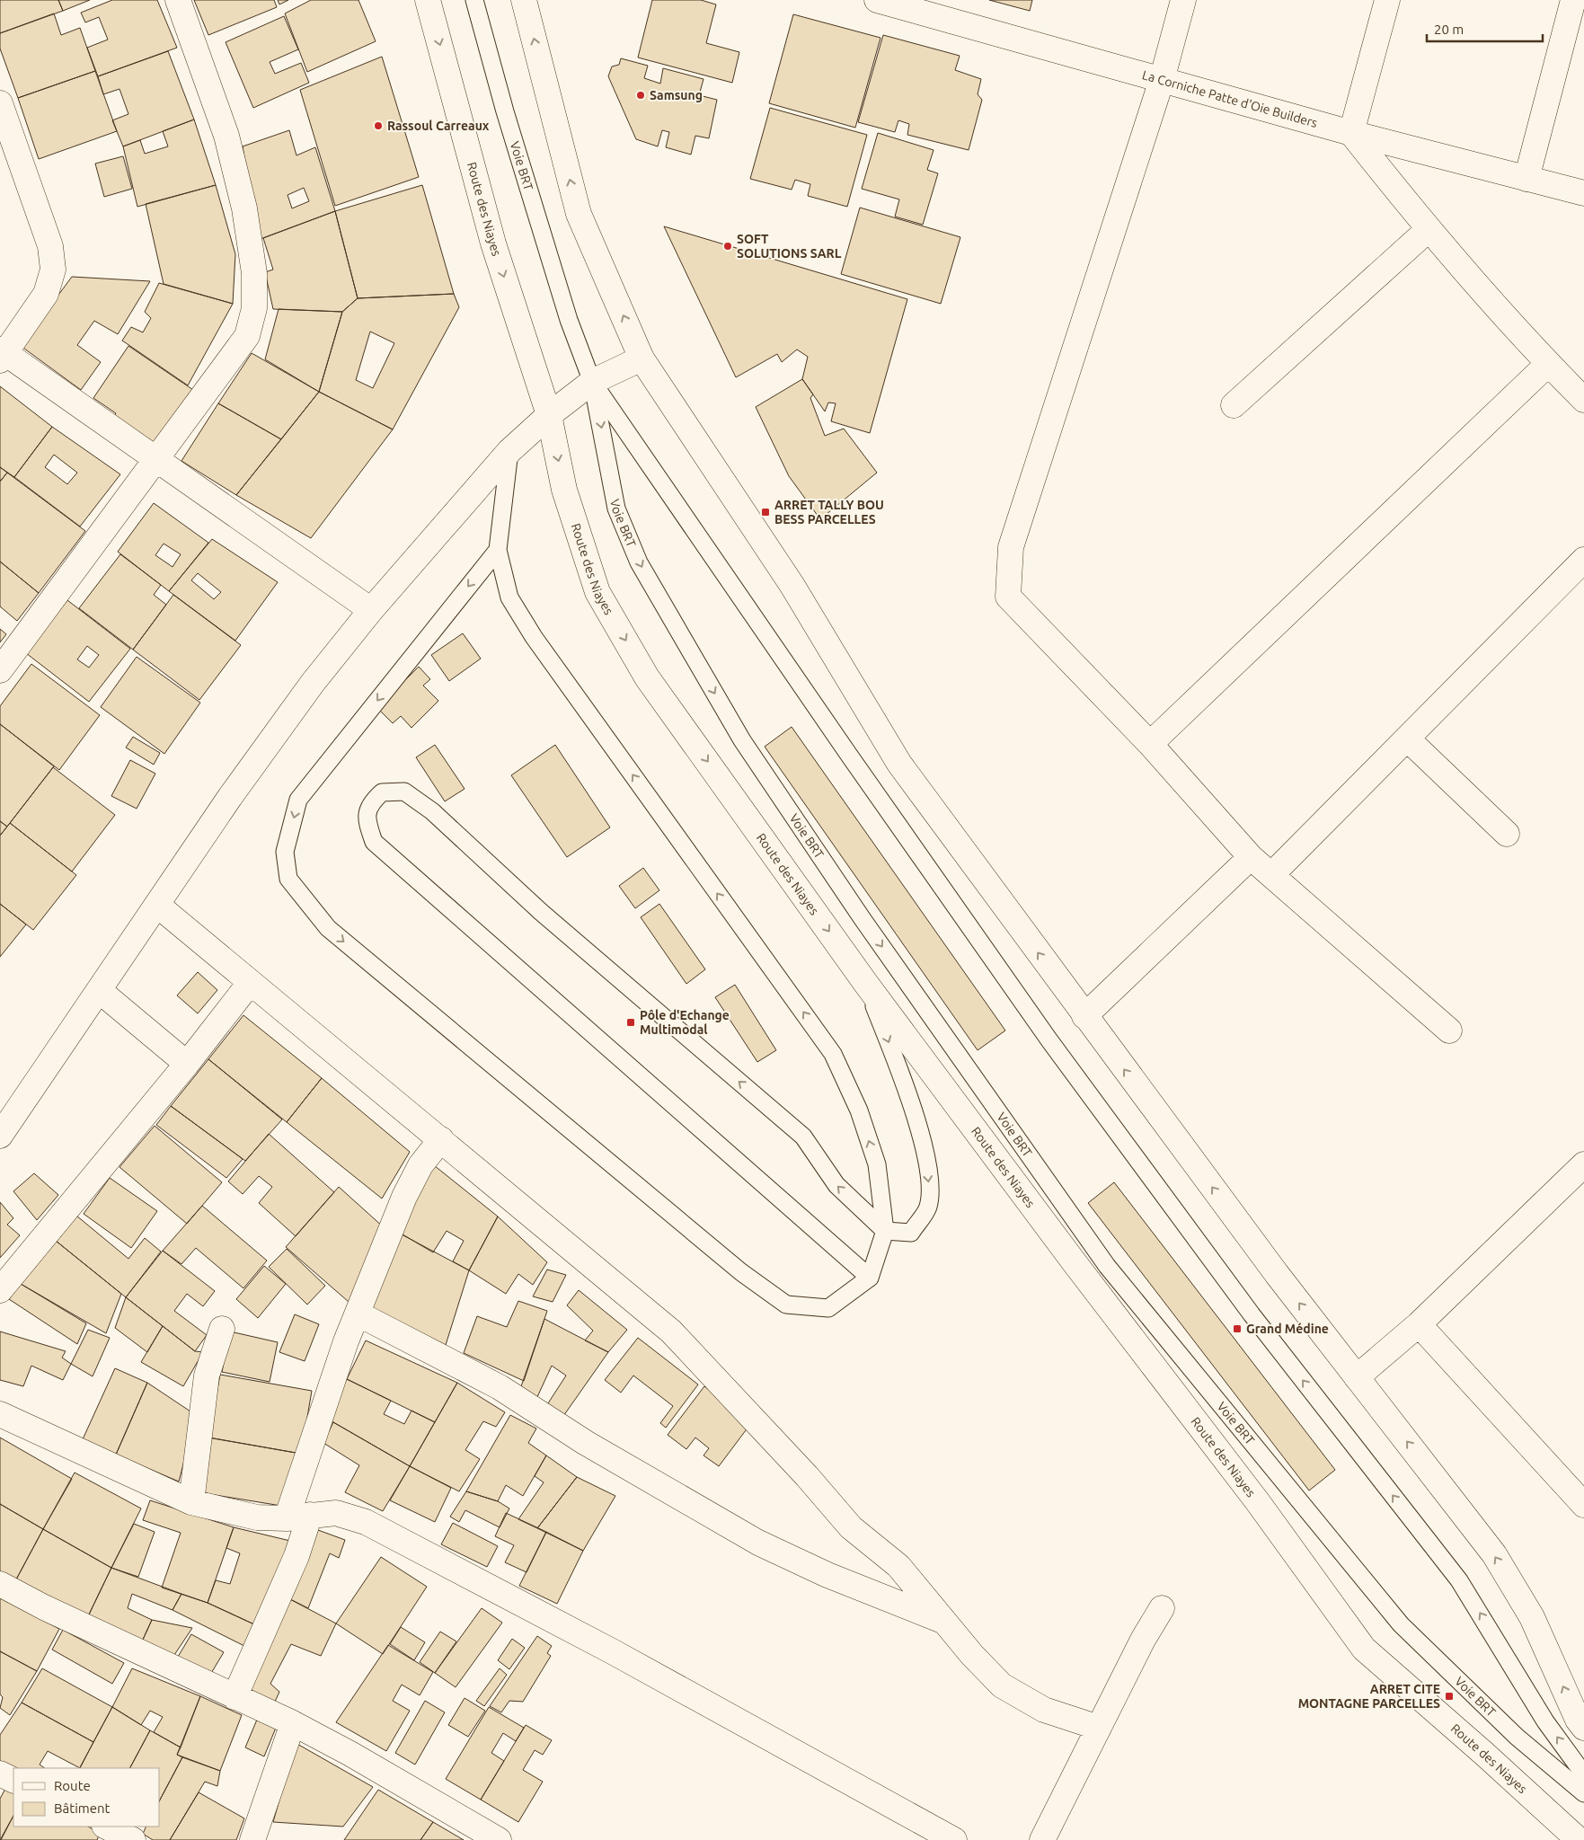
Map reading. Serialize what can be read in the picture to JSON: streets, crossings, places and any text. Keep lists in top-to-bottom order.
{
  "streets": {
    "street": ["La Corniche Patte d'Oie Builders", "Route des Niayes"],
    "lane": ["Voie BRT"]
  },
  "places": {
    "other": ["Samsung", "Rassoul Carreaux", "SOFT SOLUTIONS SARL"],
    "transit": [
      "ARRET TALLY BOU BESS PARCELLES",
      "Pôle d'Echange Multimodal",
      "Grand Médine",
      "ARRET CITE MONTAGNE PARCELLES"
    ]
  },
  "legend": ["Route", "Bâtiment"],
  "scale_bar": "20 m"
}
